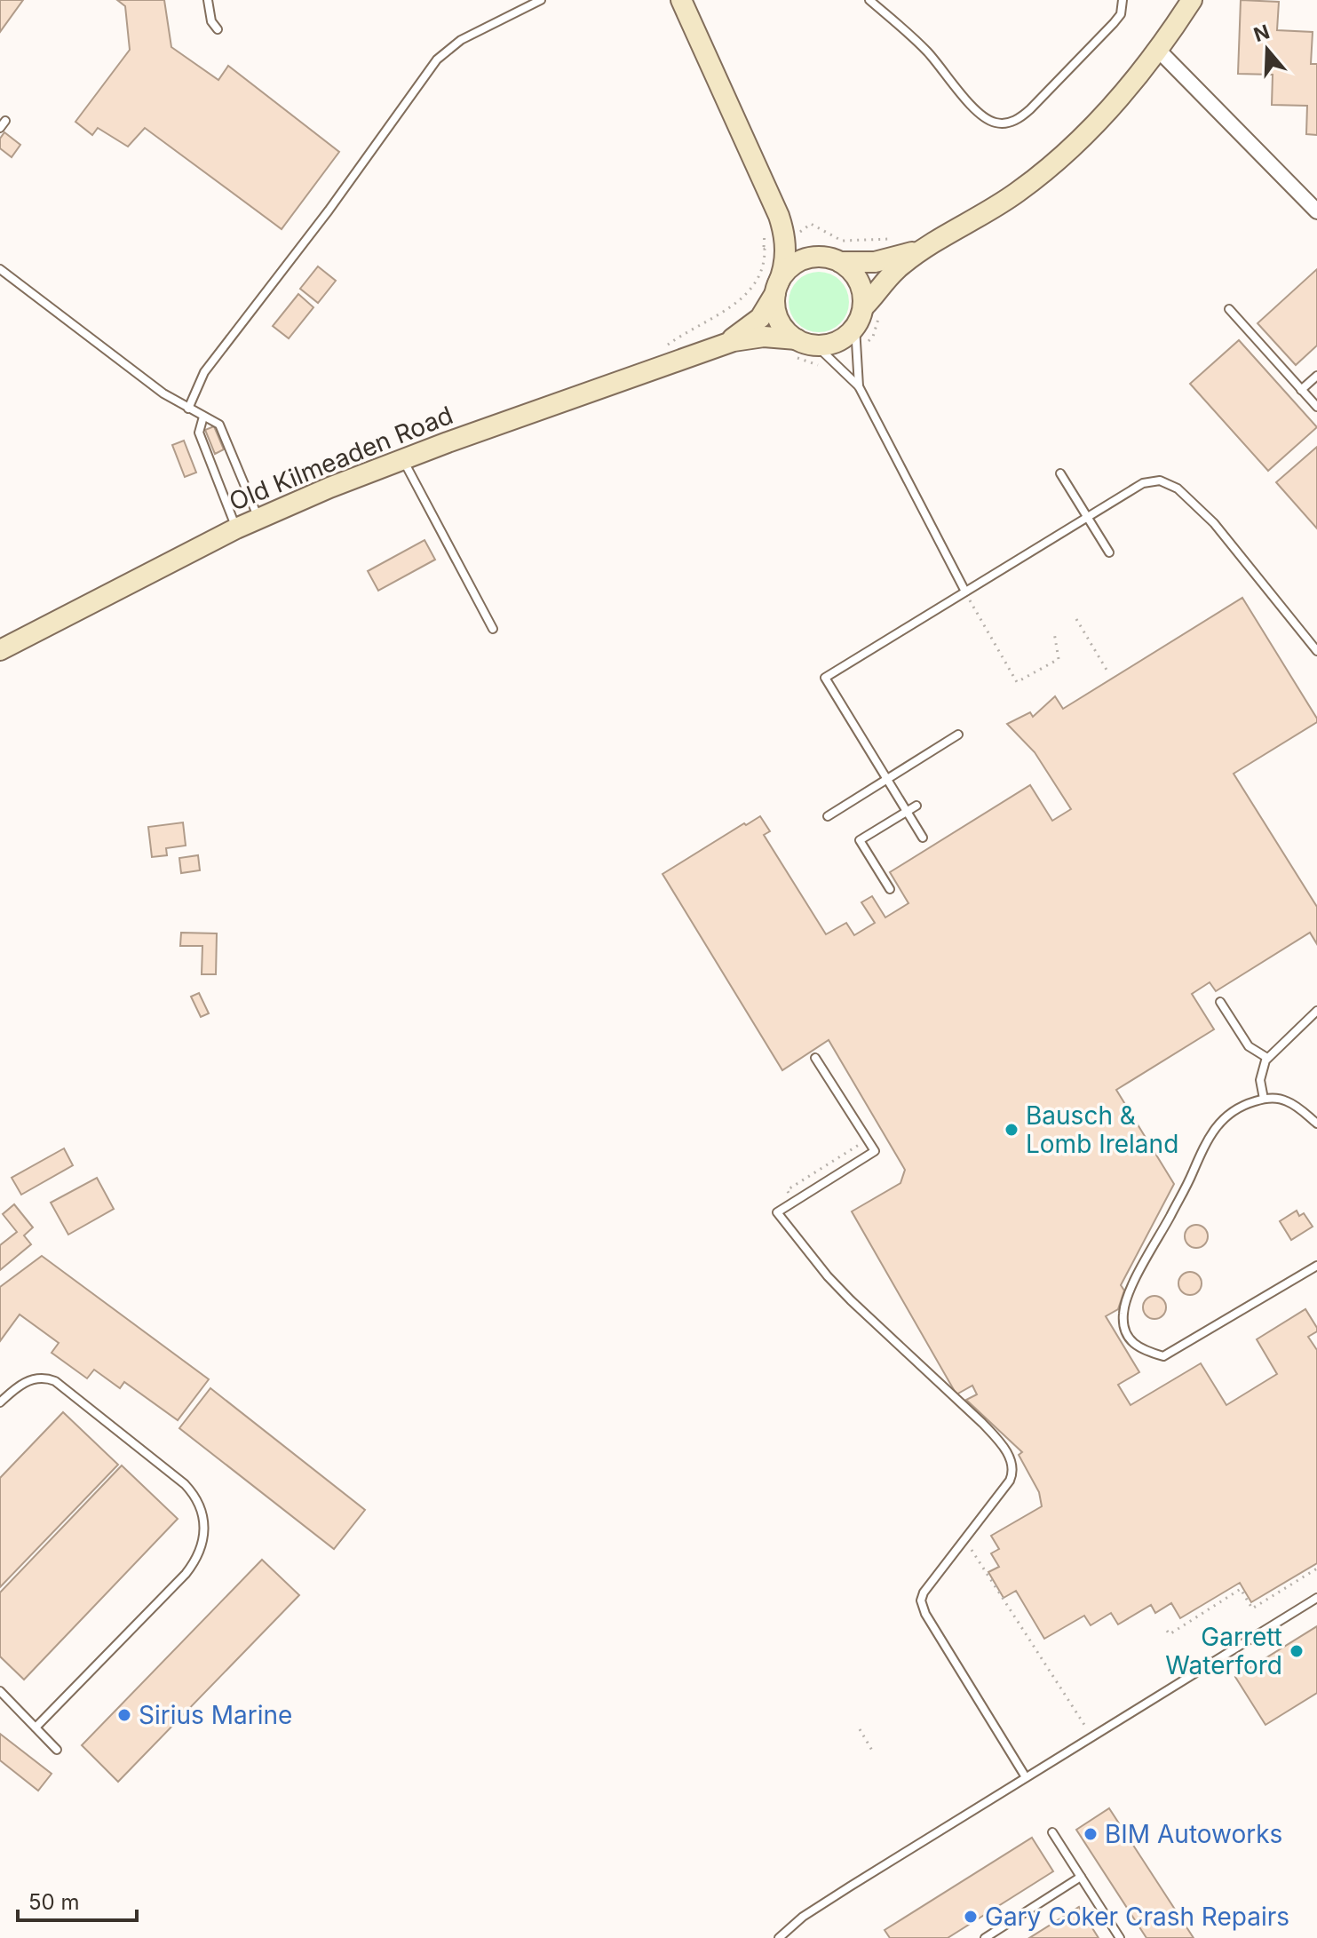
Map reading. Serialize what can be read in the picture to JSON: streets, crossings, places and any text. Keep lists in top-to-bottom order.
{
  "streets": {
    "street": ["Old Kilmeaden Road"]
  },
  "places": [
    "Bausch & Lomb Ireland",
    "Garrett Waterford",
    "Sirius Marine",
    "BIM Autoworks",
    "Gary Coker Crash Repairs"
  ],
  "scale_bar": "50 m",
  "north": "top"
}
